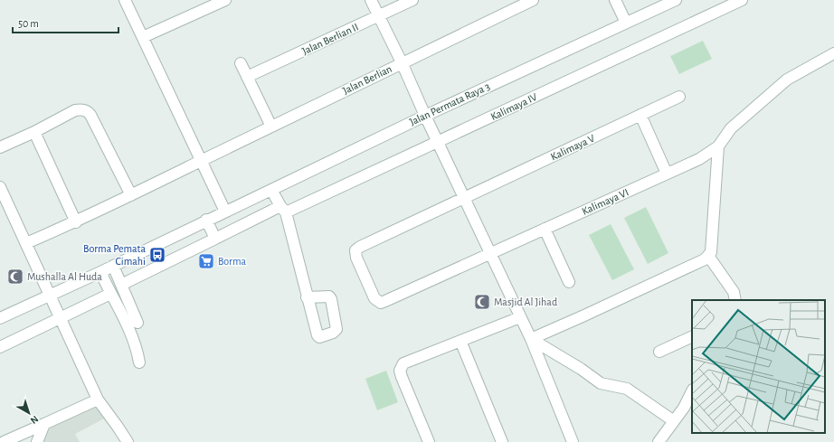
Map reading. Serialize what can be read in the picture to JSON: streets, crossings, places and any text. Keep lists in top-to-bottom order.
{
  "streets": {
    "street": [
      "Jalan Berlian II",
      "Jalan Berlian",
      "Jalan Permata Raya 3",
      "Kalimaya IV",
      "Kalimaya V",
      "Kalimaya VI"
    ]
  },
  "crossings": [
    ["Kalimaya V", "Kalimaya VI"]
  ],
  "places": {
    "bus stop": ["Borma Pemata Cimahi"],
    "supermarket": ["Borma"],
    "mosque": ["Mushalla Al Huda", "Masjid Al Jihad"]
  },
  "scale_bar": "50 m",
  "north": "bottom right"
}
